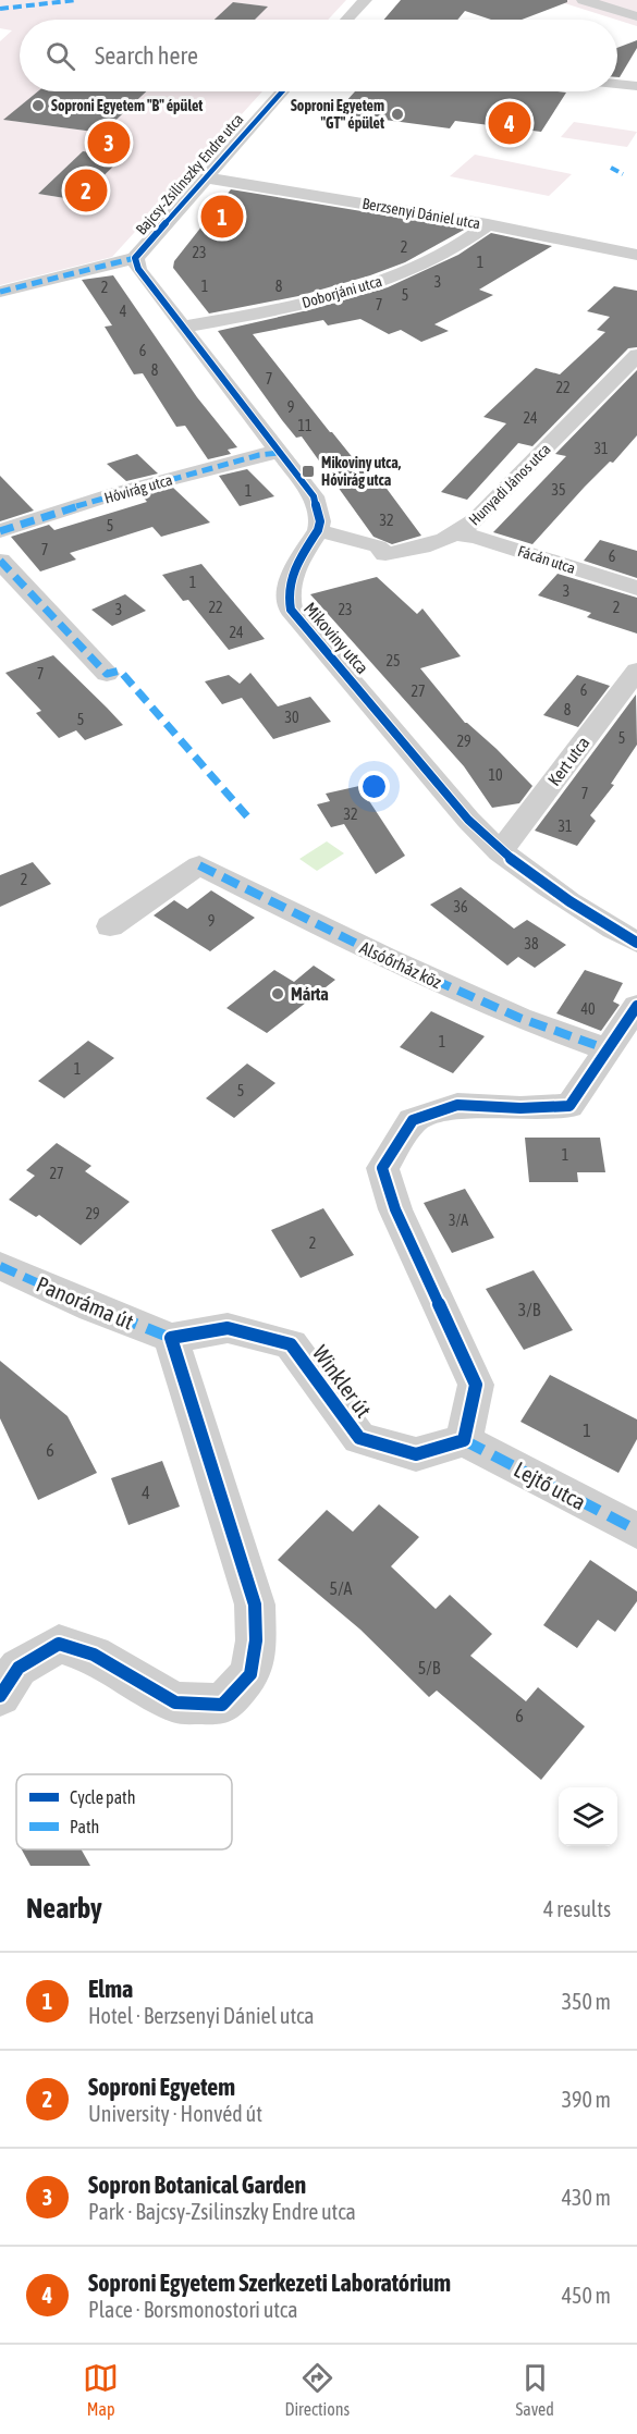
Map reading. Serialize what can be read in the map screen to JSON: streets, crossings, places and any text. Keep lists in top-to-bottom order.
{
  "streets": {
    "street": [
      "Bajcsy-Zsilinszky Endre utca",
      "Berzsenyi Dániel utca",
      "Doborjáni utca",
      "Hunyadi János utca",
      "Hóvirág utca",
      "Fácán utca",
      "Mikoviny utca",
      "Kert utca",
      "Alsóőrház köz",
      "Panoráma út",
      "Winkler út",
      "Lejtő utca"
    ]
  },
  "crossings": [
    ["Bajcsy-Zsilinszky Endre utca", "Berzsenyi Dániel utca"],
    ["Berzsenyi Dániel utca", "Doborjáni utca"],
    ["Hunyadi János utca", "Fácán utca"],
    ["Hunyadi János utca", "Mikoviny utca"],
    ["Mikoviny utca", "Kert utca"],
    ["Panoráma út", "Winkler út"],
    ["Winkler út", "Lejtő utca"]
  ],
  "places": {
    "other": ["Soproni Egyetem \"B\" épület", "Soproni Egyetem \"GT\" épület", "Márta"],
    "transit": ["Mikoviny utca, Hóvirág utca"]
  },
  "house_numbers": [
    "2",
    "23",
    "1",
    "3",
    "1",
    "8",
    "2",
    "5",
    "7",
    "4",
    "6",
    "8",
    "7",
    "22",
    "9",
    "24",
    "11",
    "31",
    "35",
    "1",
    "32",
    "5",
    "7",
    "6",
    "1",
    "3",
    "22",
    "2",
    "3",
    "23",
    "24",
    "25",
    "7",
    "6",
    "27",
    "8",
    "30",
    "5",
    "5",
    "29",
    "10",
    "7",
    "32",
    "31",
    "2",
    "36",
    "9",
    "38",
    "40",
    "1",
    "1",
    "5",
    "1",
    "27",
    "29",
    "3/A",
    "2",
    "3/B",
    "1",
    "6",
    "4",
    "5/A",
    "5/B",
    "6"
  ],
  "legend": ["Cycle path", "Path"],
  "page": {
    "search": "Search here",
    "pins": [
      "4",
      "3",
      "2",
      "1"
    ],
    "heading": ["Nearby", "4 results"],
    "list": [
      {
        "mark": "1",
        "name": "Elma",
        "note": "Hotel · Berzsenyi Dániel utca",
        "value": "350 m"
      },
      {
        "mark": "2",
        "name": "Soproni Egyetem",
        "note": "University · Honvéd út",
        "value": "390 m"
      },
      {
        "mark": "3",
        "name": "Sopron Botanical Garden",
        "note": "Park · Bajcsy-Zsilinszky Endre utca",
        "value": "430 m"
      },
      {
        "mark": "4",
        "name": "Soproni Egyetem Szerkezeti Laboratórium",
        "note": "Place · Borsmonostori utca",
        "value": "450 m"
      }
    ],
    "nav": ["Map", "Directions", "Saved"]
  }
}
